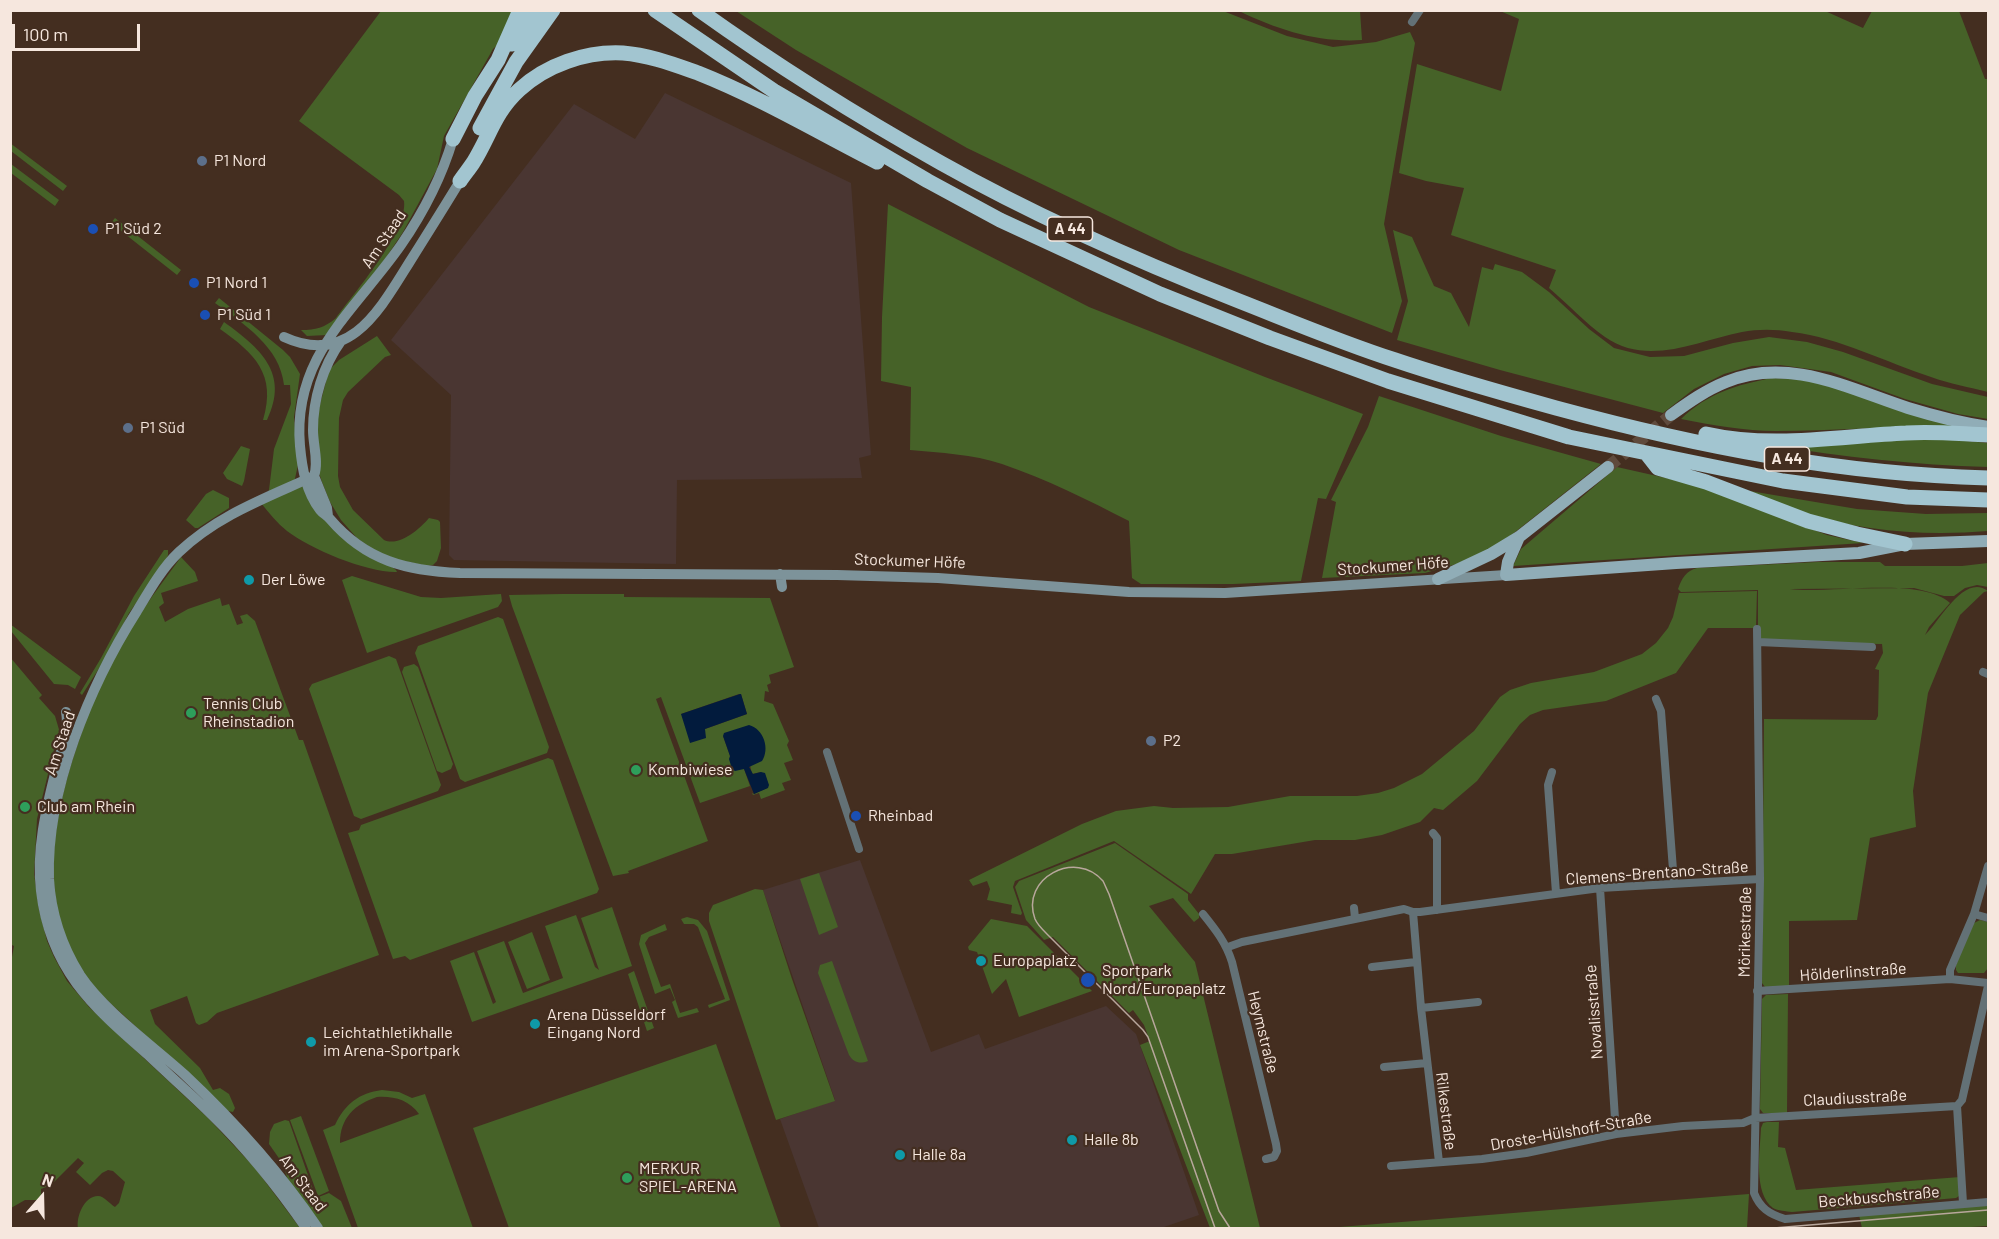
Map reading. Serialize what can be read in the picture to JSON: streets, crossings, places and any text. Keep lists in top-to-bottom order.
{
  "streets": {
    "highway": ["A 44"],
    "street": [
      "Am Staad",
      "Stockumer Höfe",
      "Clemens-Brentano-Straße",
      "Mörikestraße",
      "Hölderlinstraße",
      "Novalisstraße",
      "Heymstraße",
      "Claudiusstraße",
      "Rilkestraße",
      "Droste-Hülshoff-Straße",
      "Beckbuschstraße"
    ]
  },
  "crossings": [
    ["Am Staad", "Stockumer Höfe"],
    ["Clemens-Brentano-Straße", "Mörikestraße"],
    ["Clemens-Brentano-Straße", "Novalisstraße"],
    ["Clemens-Brentano-Straße", "Heymstraße"],
    ["Clemens-Brentano-Straße", "Rilkestraße"],
    ["Mörikestraße", "Hölderlinstraße"],
    ["Mörikestraße", "Claudiusstraße"],
    ["Mörikestraße", "Droste-Hülshoff-Straße"],
    ["Mörikestraße", "Beckbuschstraße"],
    ["Novalisstraße", "Droste-Hülshoff-Straße"],
    ["Claudiusstraße", "Droste-Hülshoff-Straße"],
    ["Rilkestraße", "Droste-Hülshoff-Straße"]
  ],
  "places": [
    "P1 Nord",
    "P1 Süd 2",
    "P1 Nord 1",
    "P1 Süd 1",
    "P1 Süd",
    "Der Löwe",
    "Tennis Club Rheinstadion",
    "P2",
    "Kombiwiese",
    "Club am Rhein",
    "Rheinbad",
    "Europaplatz",
    "Sportpark Nord/Europaplatz",
    "Arena Düsseldorf Eingang Nord",
    "Leichtathletikhalle im Arena-Sportpark",
    "Halle 8b",
    "Halle 8a",
    "MERKUR SPIEL-ARENA"
  ],
  "scale_bar": "100 m",
  "north": "top"
}
